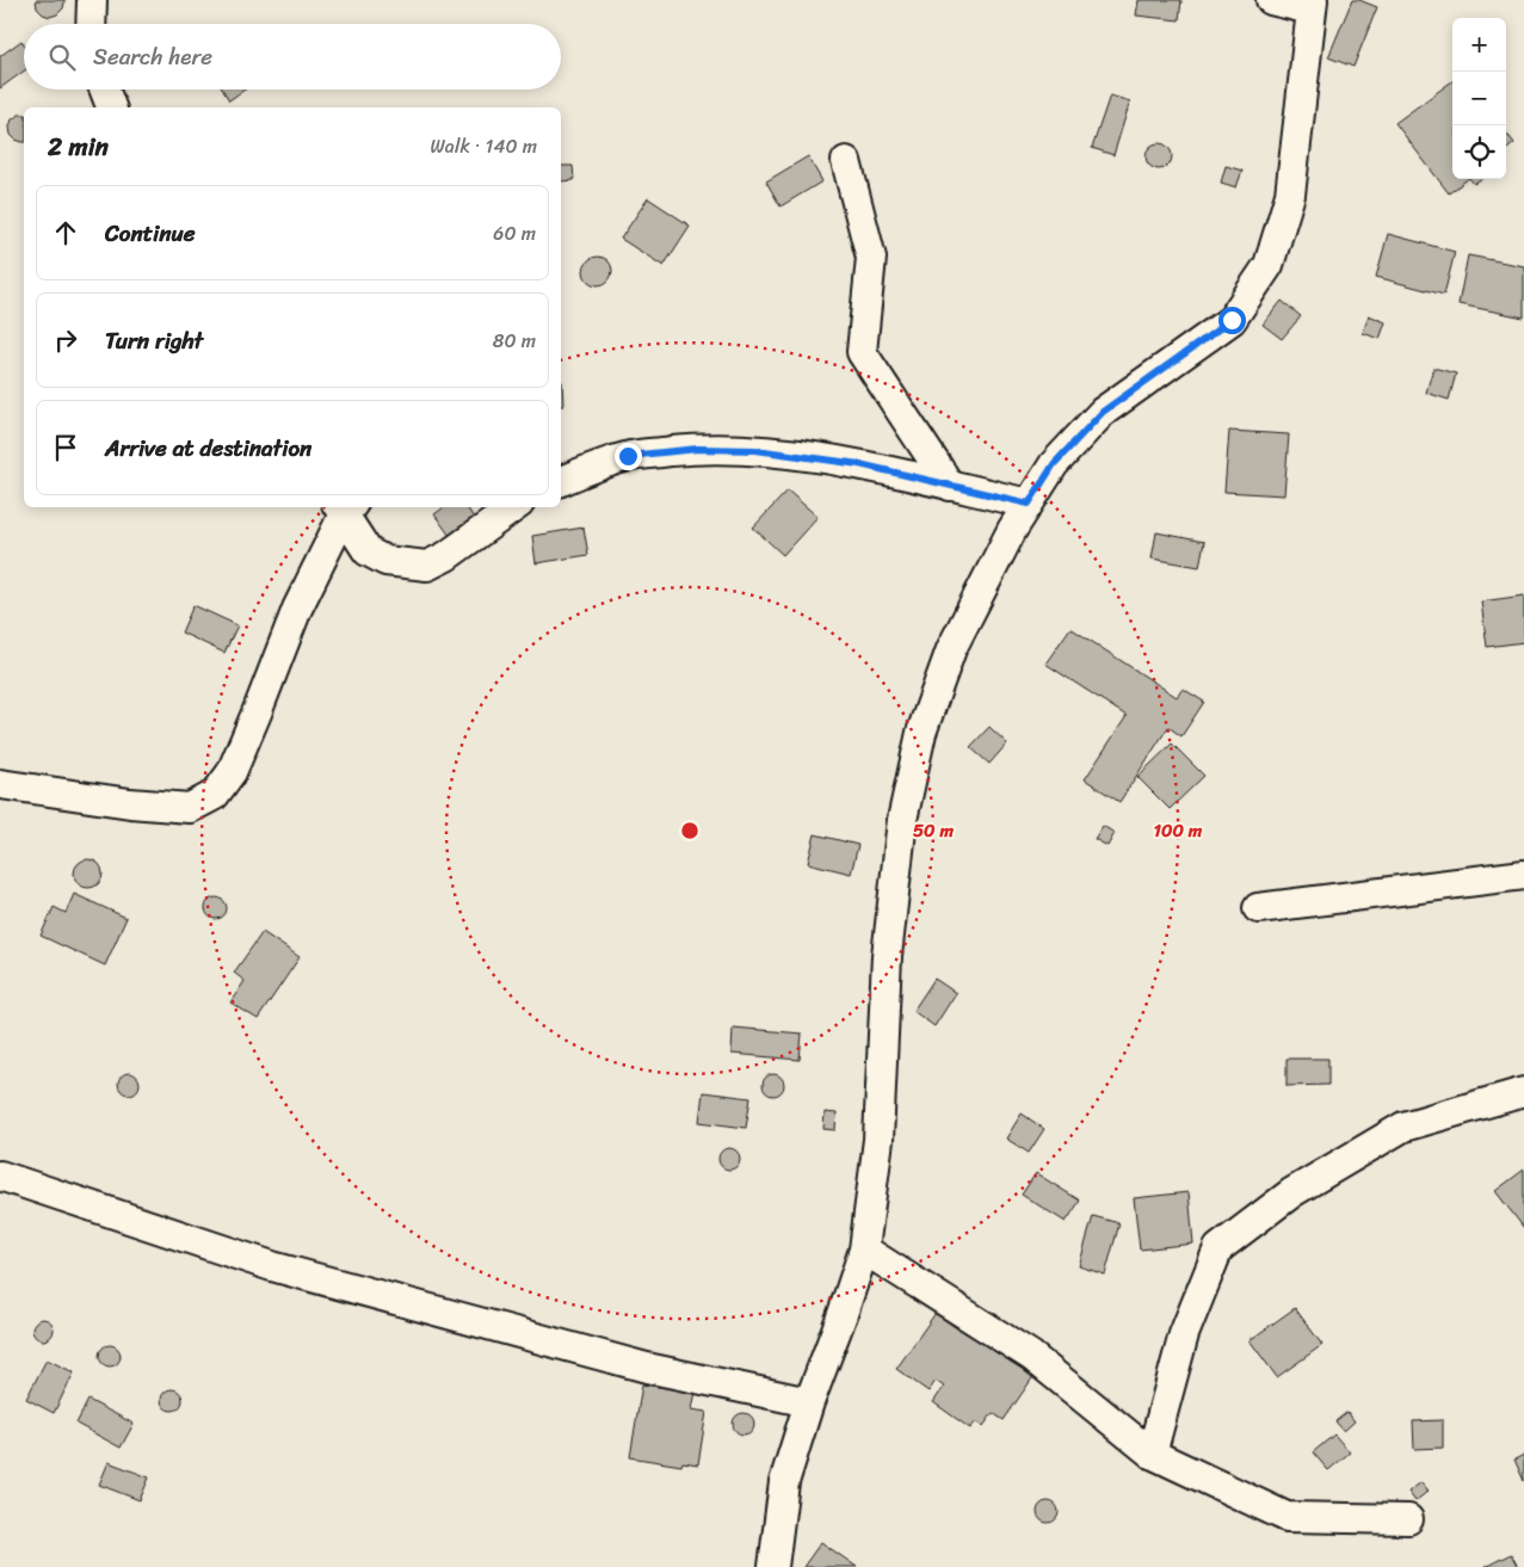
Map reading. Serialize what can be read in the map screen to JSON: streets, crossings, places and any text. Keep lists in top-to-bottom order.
{
  "page": {
    "map_buttons": ["+", "−"],
    "search": "Search here",
    "heading": ["2 min", "Walk · 140 m"],
    "list": [
      ["Continue", "60 m"],
      ["Turn right", "80 m"],
      "Arrive at destination"
    ]
  },
  "rings": ["50 m", "100 m"]
}
